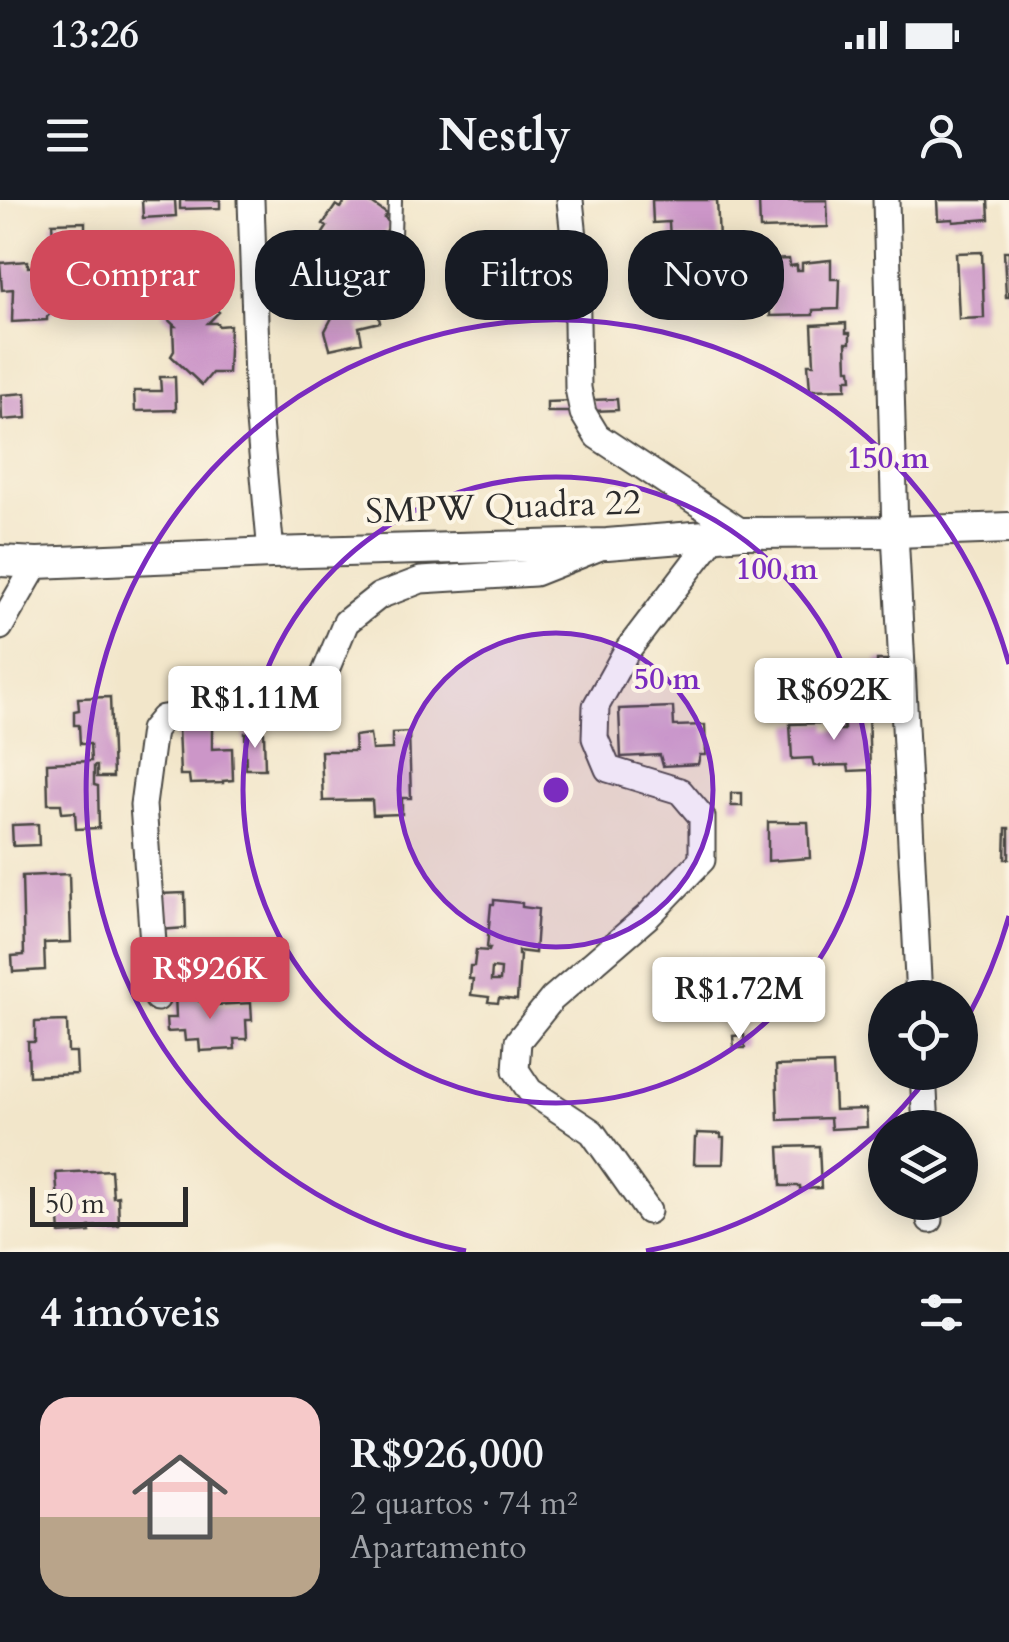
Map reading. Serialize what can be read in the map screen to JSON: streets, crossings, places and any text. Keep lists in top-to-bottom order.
{
  "streets": {
    "street": ["SMPW Quadra 22"]
  },
  "scale_bar": "50 m",
  "page": {
    "status": "13:26",
    "header": "Nestly",
    "chip": [
      "Comprar",
      "Alugar",
      "Filtros",
      "Novo"
    ],
    "price": [
      "R$692K",
      "R$1.11M",
      "R$926K",
      "R$1.72M"
    ],
    "scale": "50 m",
    "heading": "4 imóveis",
    "list": [
      {
        "name": "R$926,000",
        "note": "2 quartos · 74 m² · Apartamento"
      }
    ]
  },
  "rings": ["150 m", "100 m", "50 m"]
}
